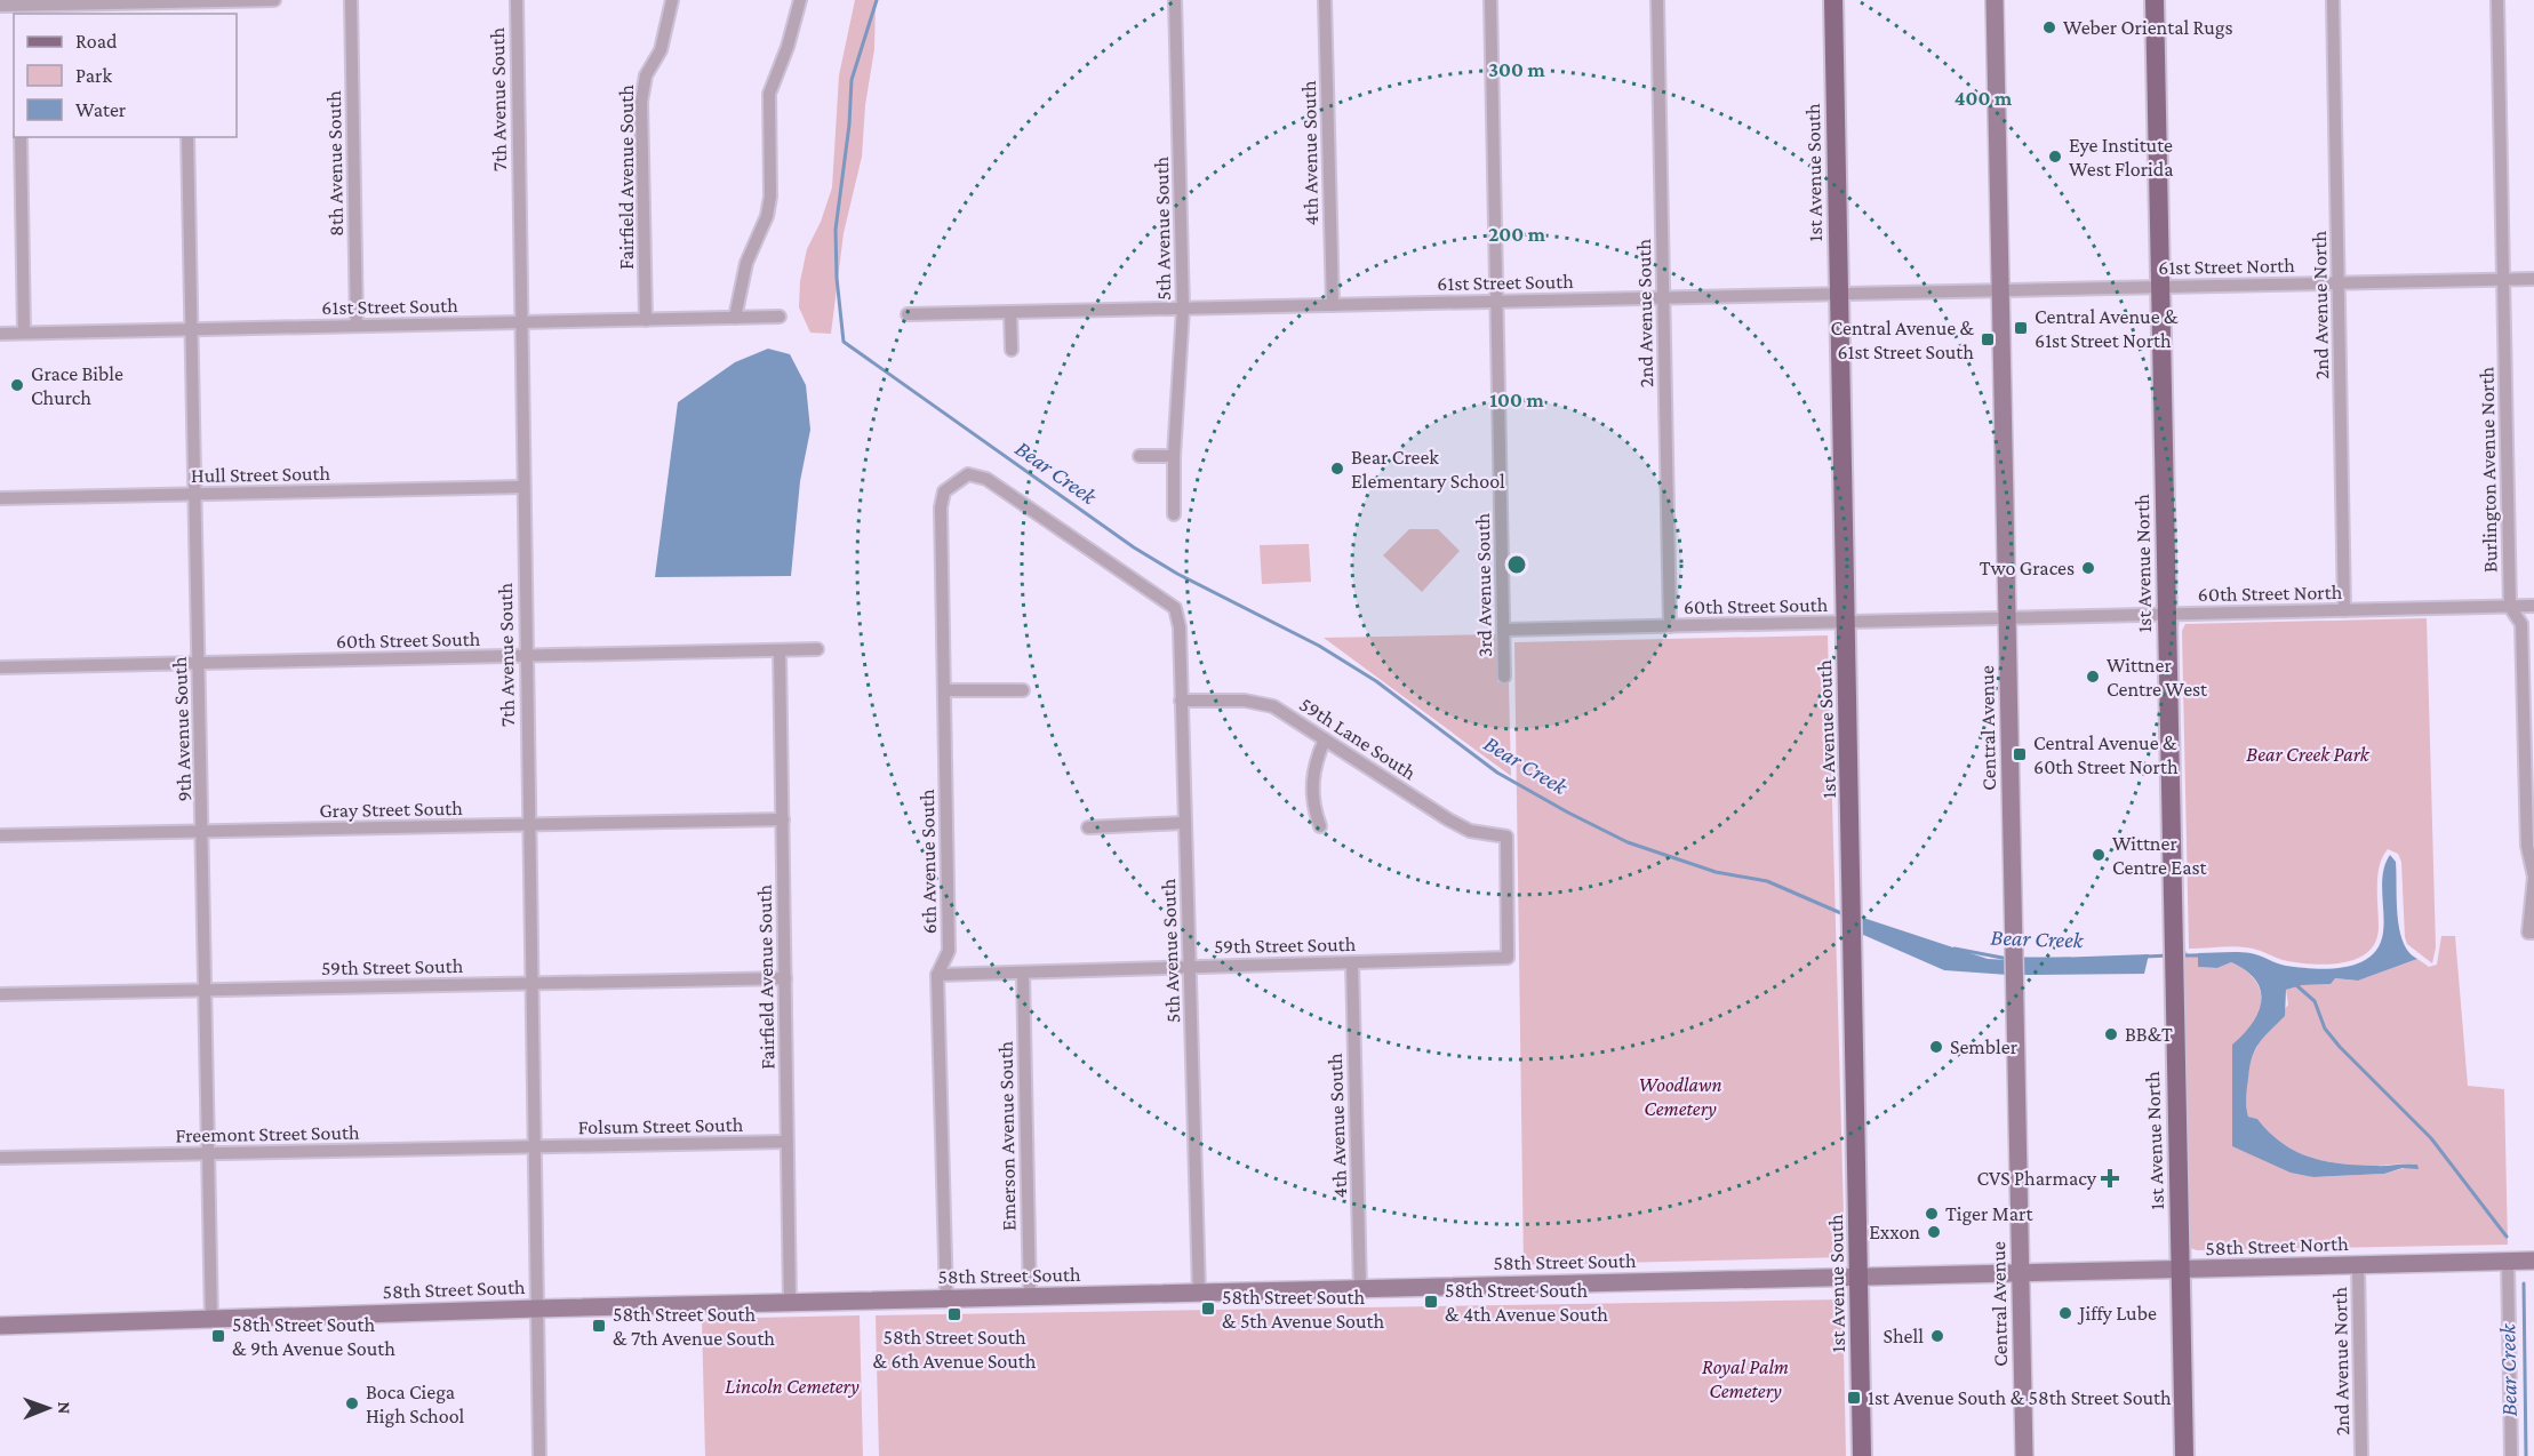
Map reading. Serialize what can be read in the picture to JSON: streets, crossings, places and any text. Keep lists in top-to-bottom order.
{
  "streets": {
    "main road": ["1st Avenue South", "1st Avenue North"],
    "street": [
      "7th Avenue South",
      "4th Avenue South",
      "8th Avenue South",
      "Fairfield Avenue South",
      "5th Avenue South",
      "61st Street North",
      "61st Street South",
      "2nd Avenue North",
      "2nd Avenue South",
      "Burlington Avenue North",
      "Hull Street South",
      "3rd Avenue South",
      "60th Street North",
      "60th Street South",
      "Central Avenue",
      "9th Avenue South",
      "59th Lane South",
      "Gray Street South",
      "6th Avenue South",
      "59th Street South",
      "Folsum Street South",
      "Freemont Street South",
      "Emerson Avenue South",
      "58th Street North",
      "58th Street South"
    ]
  },
  "crossings": [
    ["7th Avenue South", "61st Street South"],
    ["7th Avenue South", "Hull Street South"],
    ["7th Avenue South", "60th Street South"],
    ["7th Avenue South", "Gray Street South"],
    ["7th Avenue South", "59th Street South"],
    ["7th Avenue South", "Folsum Street South"],
    ["7th Avenue South", "Freemont Street South"],
    ["7th Avenue South", "58th Street South"],
    ["4th Avenue South", "61st Street South"],
    ["4th Avenue South", "59th Street South"],
    ["4th Avenue South", "58th Street South"],
    ["8th Avenue South", "61st Street South"],
    ["1st Avenue South", "61st Street South"],
    ["1st Avenue South", "60th Street South"],
    ["1st Avenue South", "58th Street South"],
    ["Fairfield Avenue South", "61st Street South"],
    ["Fairfield Avenue South", "60th Street South"],
    ["Fairfield Avenue South", "Gray Street South"],
    ["Fairfield Avenue South", "59th Street South"],
    ["Fairfield Avenue South", "Folsum Street South"],
    ["Fairfield Avenue South", "58th Street South"],
    ["5th Avenue South", "61st Street South"],
    ["5th Avenue South", "59th Lane South"],
    ["5th Avenue South", "6th Avenue South"],
    ["5th Avenue South", "59th Street South"],
    ["5th Avenue South", "58th Street South"],
    ["61st Street North", "61st Street South"],
    ["61st Street North", "2nd Avenue North"],
    ["61st Street North", "Burlington Avenue North"],
    ["61st Street North", "1st Avenue North"],
    ["61st Street North", "Central Avenue"],
    ["61st Street South", "2nd Avenue South"],
    ["61st Street South", "3rd Avenue South"],
    ["61st Street South", "Central Avenue"],
    ["61st Street South", "9th Avenue South"],
    ["2nd Avenue North", "60th Street North"],
    ["2nd Avenue North", "58th Street North"],
    ["2nd Avenue South", "60th Street South"],
    ["Burlington Avenue North", "60th Street North"],
    ["Hull Street South", "9th Avenue South"],
    ["1st Avenue North", "60th Street North"],
    ["1st Avenue North", "58th Street North"],
    ["3rd Avenue South", "60th Street South"],
    ["60th Street North", "60th Street South"],
    ["60th Street North", "Central Avenue"],
    ["60th Street South", "Central Avenue"],
    ["60th Street South", "9th Avenue South"],
    ["Central Avenue", "58th Street North"],
    ["Central Avenue", "58th Street South"],
    ["9th Avenue South", "Gray Street South"],
    ["9th Avenue South", "59th Street South"],
    ["9th Avenue South", "Freemont Street South"],
    ["9th Avenue South", "58th Street South"],
    ["59th Lane South", "59th Street South"],
    ["6th Avenue South", "59th Street South"],
    ["6th Avenue South", "58th Street South"],
    ["59th Street South", "Emerson Avenue South"],
    ["Folsum Street South", "Freemont Street South"],
    ["Emerson Avenue South", "58th Street South"],
    ["58th Street North", "58th Street South"]
  ],
  "water": ["Bear Creek"],
  "parks": [
    "Bear Creek Park",
    "Woodlawn Cemetery",
    "Royal Palm Cemetery",
    "Lincoln Cemetery"
  ],
  "places": {
    "other": [
      "Weber Oriental Rugs",
      "Eye Institute West Florida",
      "Grace Bible Church",
      "Bear Creek Elementary School",
      "Two Graces",
      "Wittner Centre West",
      "Wittner Centre East",
      "BB&T",
      "Sembler",
      "Tiger Mart",
      "Exxon",
      "Jiffy Lube",
      "Shell",
      "Boca Ciega High School"
    ],
    "transit": [
      "Central Avenue & 61st Street North",
      "Central Avenue & 61st Street South",
      "Central Avenue & 60th Street North",
      "58th Street South & 4th Avenue South",
      "58th Street South & 5th Avenue South",
      "58th Street South & 6th Avenue South",
      "58th Street South & 7th Avenue South",
      "58th Street South & 9th Avenue South",
      "1st Avenue South & 58th Street South"
    ],
    "health": ["CVS Pharmacy"]
  },
  "legend": ["Road", "Park", "Water"],
  "north": "right",
  "rings": [
    "300 m",
    "400 m",
    "200 m",
    "100 m"
  ]
}
